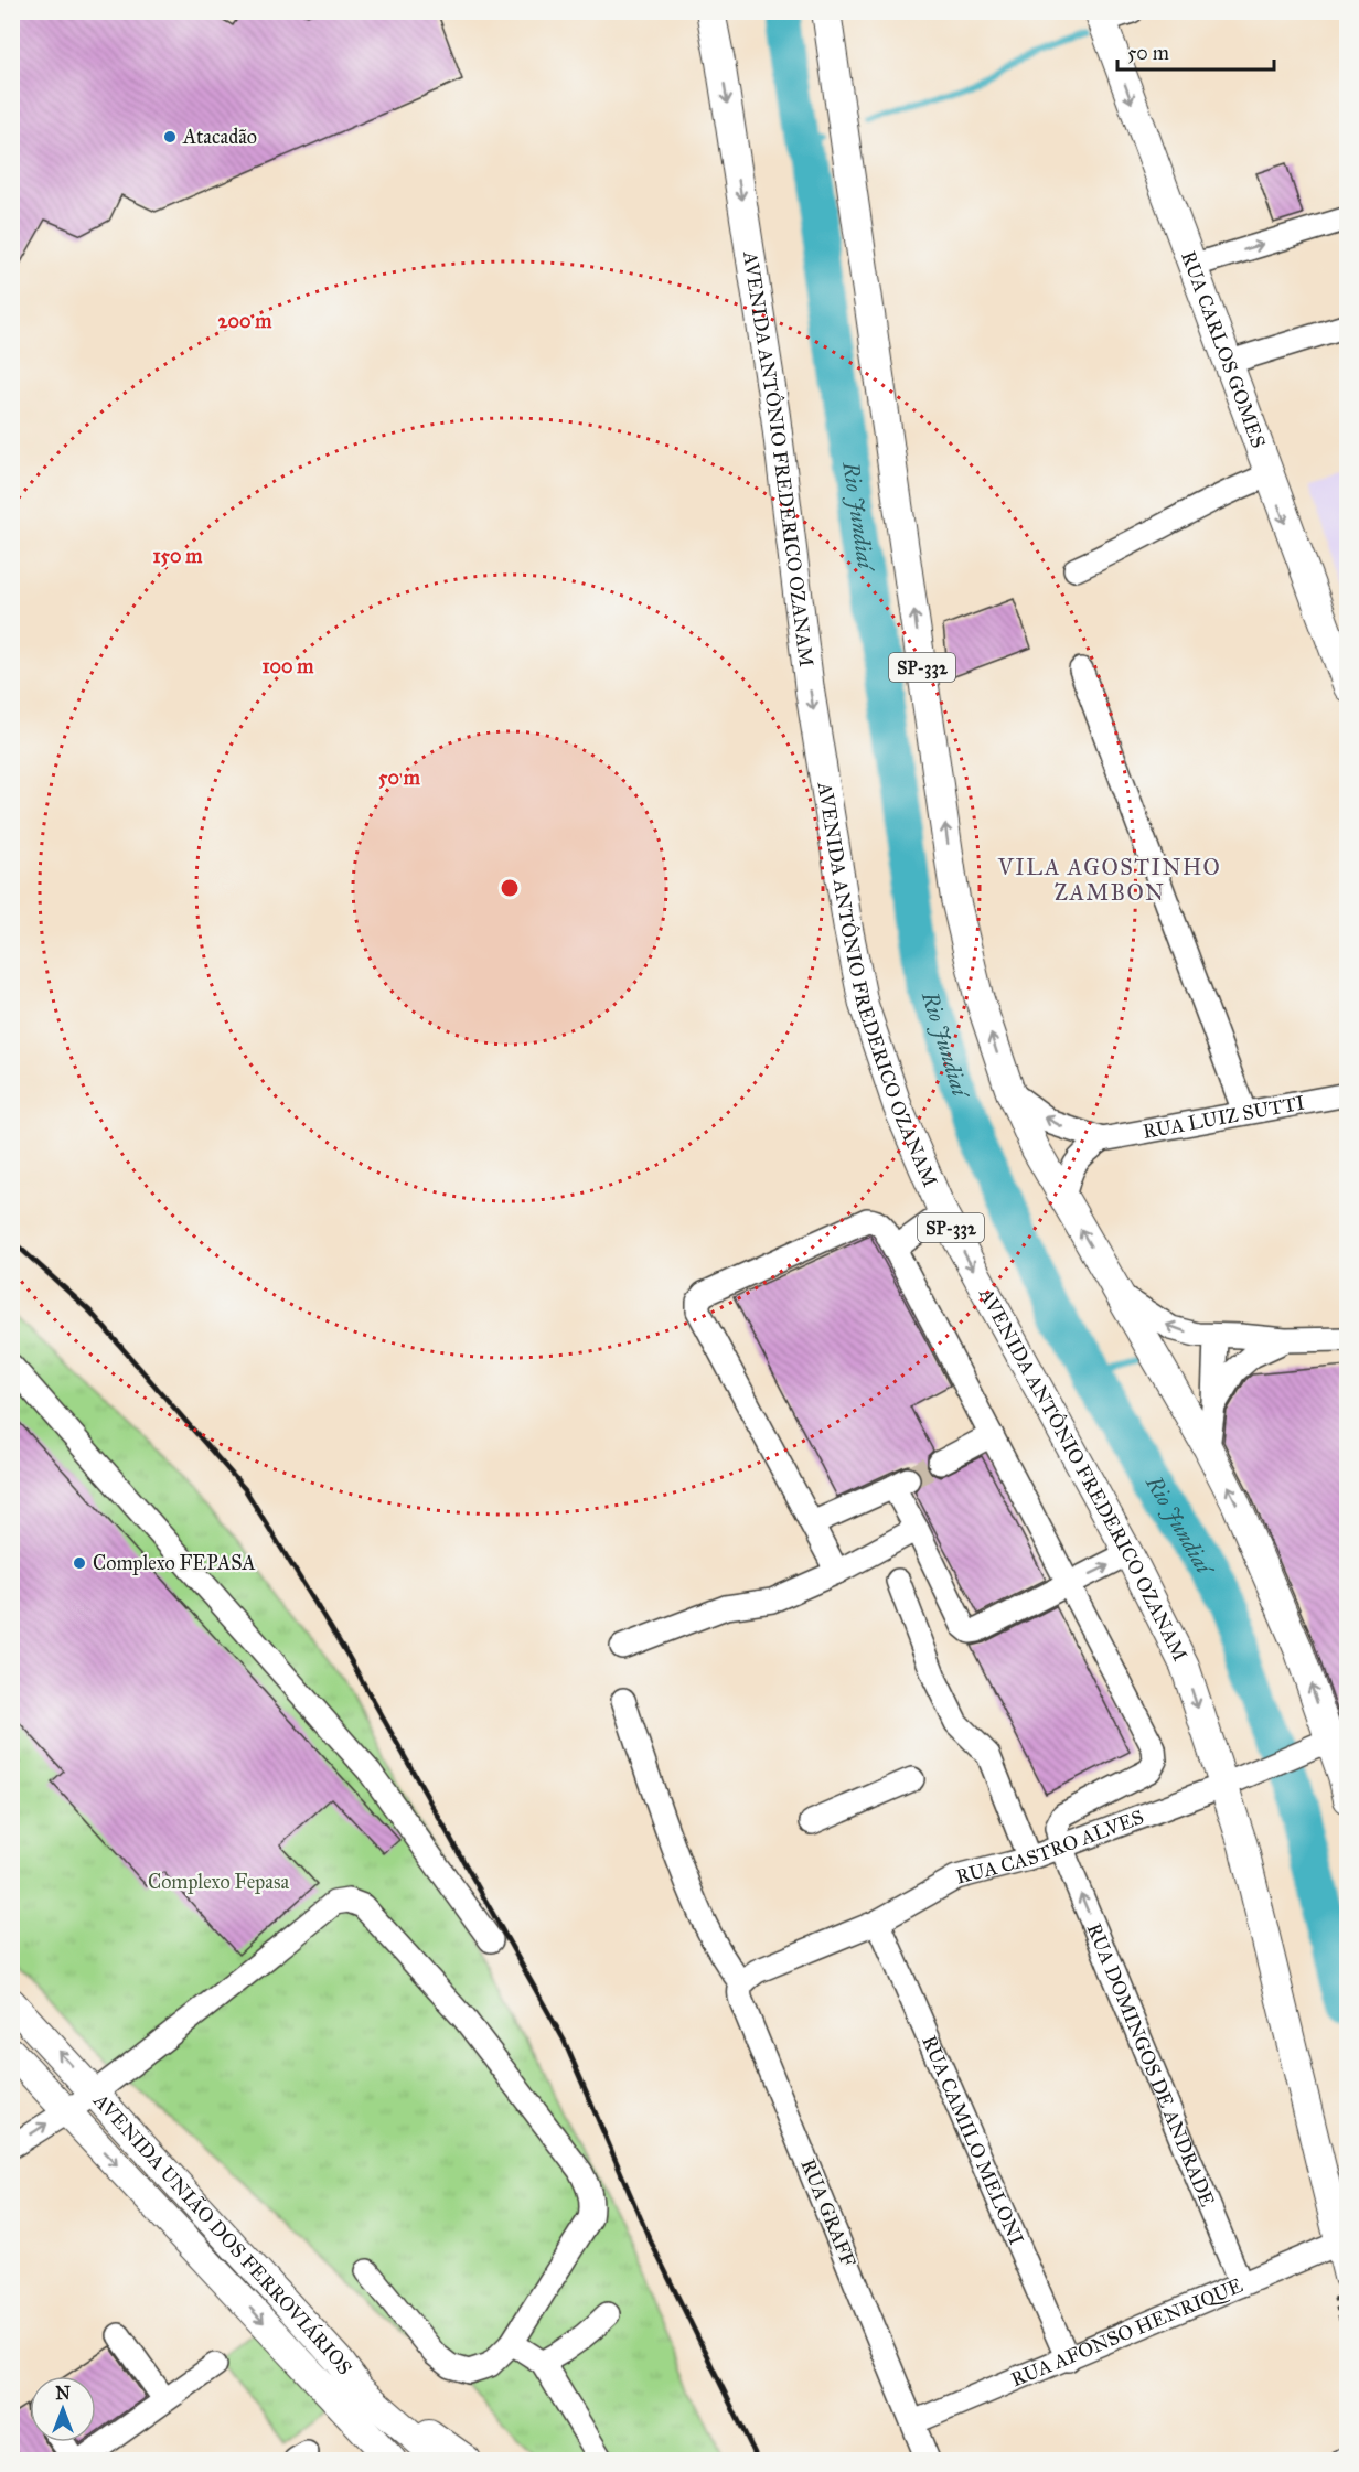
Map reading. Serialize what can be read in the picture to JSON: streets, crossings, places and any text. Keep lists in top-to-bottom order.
{
  "streets": {
    "main road": [
      "RUA CARLOS GOMES",
      "AVENIDA ANTÔNIO FREDERICO OZANAM",
      "SP-332",
      "AVENIDA UNIÃO DOS FERROVIÁRIOS"
    ],
    "street": [
      "RUA LUIZ SUTTI",
      "RUA CASTRO ALVES",
      "RUA DOMINGOS DE ANDRADE",
      "RUA CAMILO MELONI",
      "RUA GRAFF",
      "RUA AFONSO HENRIQUE"
    ]
  },
  "crossings": [
    ["AVENIDA ANTÔNIO FREDERICO OZANAM", "RUA CASTRO ALVES"],
    ["AVENIDA ANTÔNIO FREDERICO OZANAM", "RUA AFONSO HENRIQUE"],
    ["SP-332", "RUA LUIZ SUTTI"],
    ["SP-332", "RUA CASTRO ALVES"],
    ["RUA CASTRO ALVES", "RUA DOMINGOS DE ANDRADE"],
    ["RUA CASTRO ALVES", "RUA CAMILO MELONI"],
    ["RUA CASTRO ALVES", "RUA GRAFF"],
    ["RUA DOMINGOS DE ANDRADE", "RUA AFONSO HENRIQUE"],
    ["RUA CAMILO MELONI", "RUA AFONSO HENRIQUE"],
    ["RUA GRAFF", "RUA AFONSO HENRIQUE"]
  ],
  "one_way": ["RUA CARLOS GOMES", "RUA DOMINGOS DE ANDRADE"],
  "districts": ["VILA AGOSTINHO ZAMBON"],
  "water": ["Rio Jundiaí"],
  "parks": ["Complexo Fepasa"],
  "places": ["Atacadão", "Complexo FEPASA"],
  "scale_bar": "50 m",
  "north": "top",
  "rings": [
    "200 m",
    "150 m",
    "100 m",
    "50 m"
  ]
}
